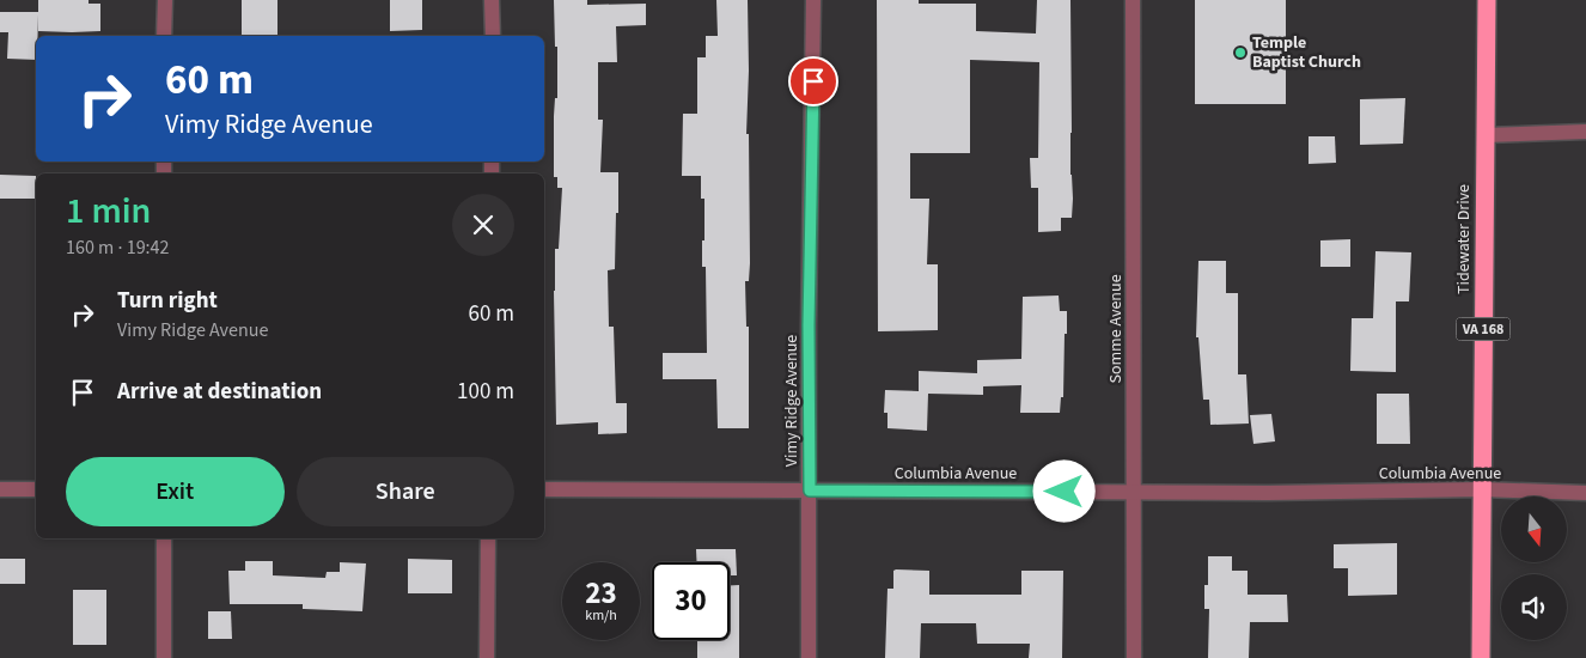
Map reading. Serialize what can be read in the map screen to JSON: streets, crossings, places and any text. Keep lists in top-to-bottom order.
{
  "streets": {
    "highway": ["Tidewater Drive", "VA 168"],
    "street": ["Somme Avenue", "Vimy Ridge Avenue", "Columbia Avenue"]
  },
  "crossings": [
    ["Tidewater Drive", "Columbia Avenue"],
    ["Somme Avenue", "Columbia Avenue"],
    ["Vimy Ridge Avenue", "Columbia Avenue"]
  ],
  "places": ["Temple Baptist Church"],
  "north": "bottom",
  "page": {
    "turn": ["60 m", "Vimy Ridge Avenue"],
    "heading": ["1 min", "160 m · 19:42"],
    "list": [
      {
        "name": "Turn right",
        "note": "Vimy Ridge Avenue",
        "value": "60 m"
      },
      {
        "name": "Arrive at destination",
        "value": "100 m"
      }
    ],
    "buttons": ["Exit", "Share"],
    "speed": "23 km/h",
    "limit": "30"
  }
}
